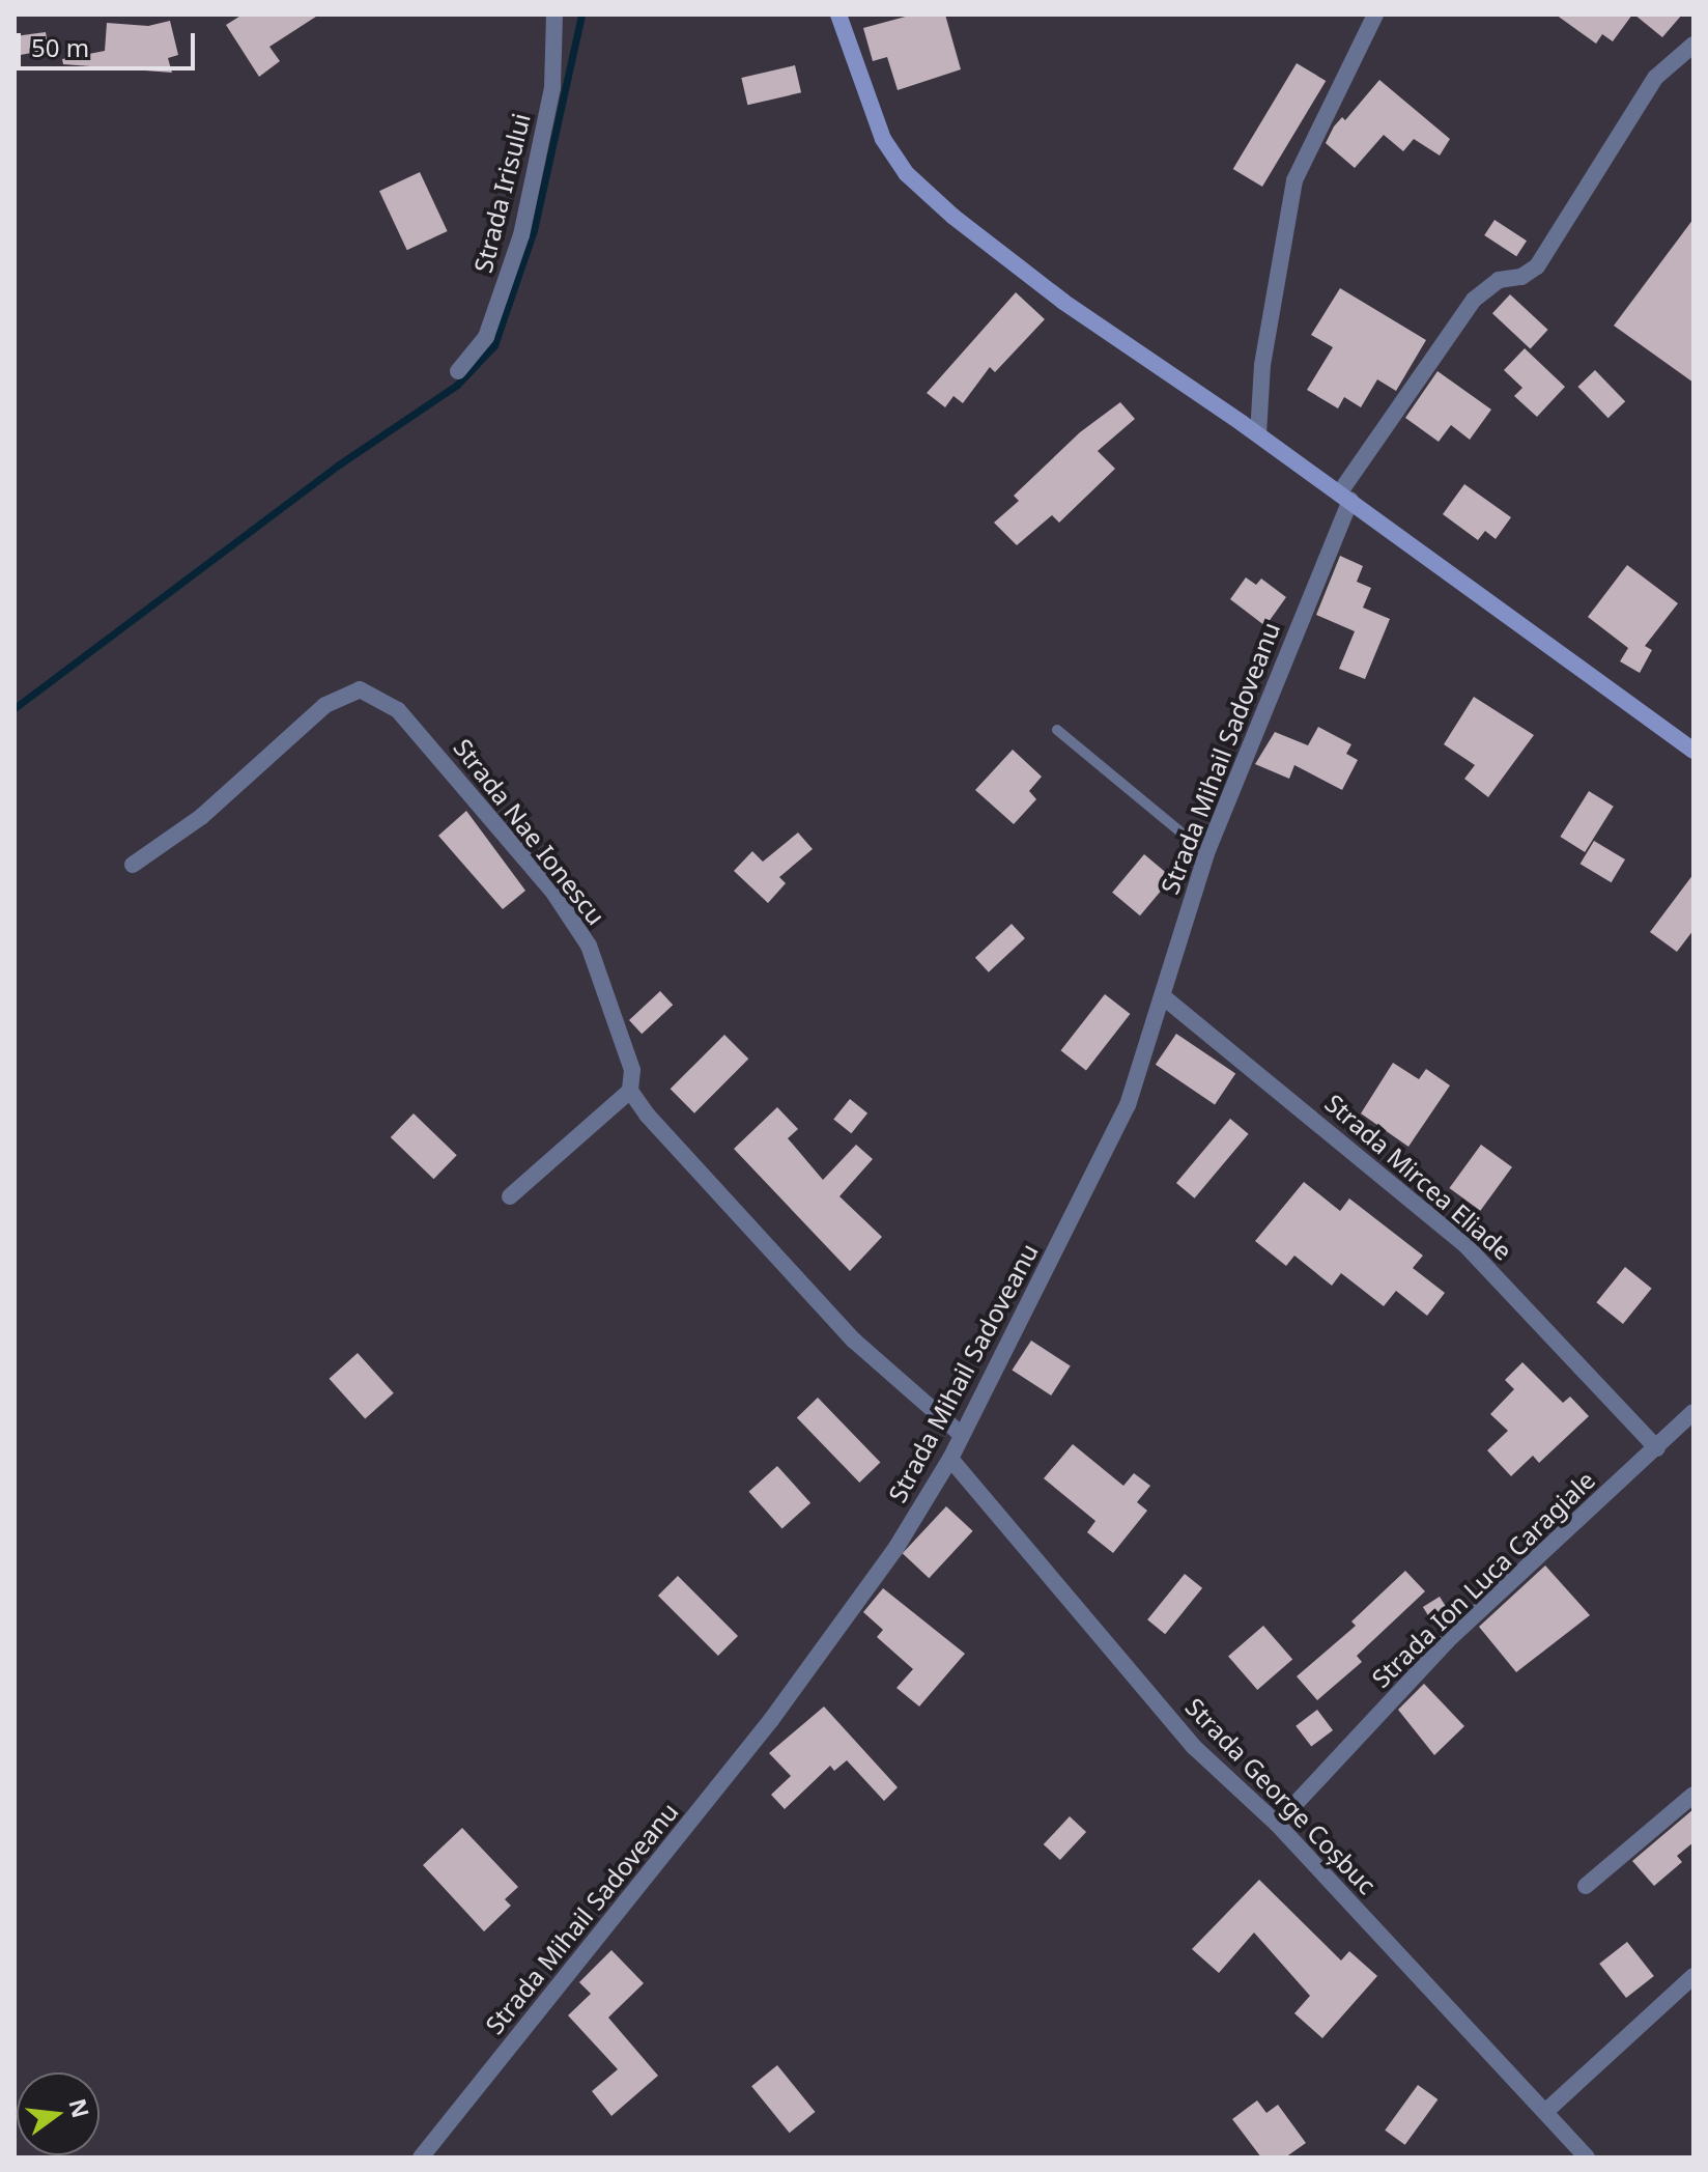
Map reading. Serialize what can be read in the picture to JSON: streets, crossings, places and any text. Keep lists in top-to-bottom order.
{
  "streets": {
    "street": [
      "Strada Irisului",
      "Strada Mihail Sadoveanu",
      "Strada Nae Ionescu",
      "Strada Mircea Eliade",
      "Strada Ion Luca Caragiale",
      "Strada George Coșbuc"
    ]
  },
  "crossings": [
    ["Strada Mihail Sadoveanu", "Strada Mircea Eliade"],
    ["Strada Mihail Sadoveanu", "Strada George Coșbuc"],
    ["Strada Mircea Eliade", "Strada Ion Luca Caragiale"],
    ["Strada Ion Luca Caragiale", "Strada George Coșbuc"]
  ],
  "scale_bar": "50 m",
  "north": "right"
}
